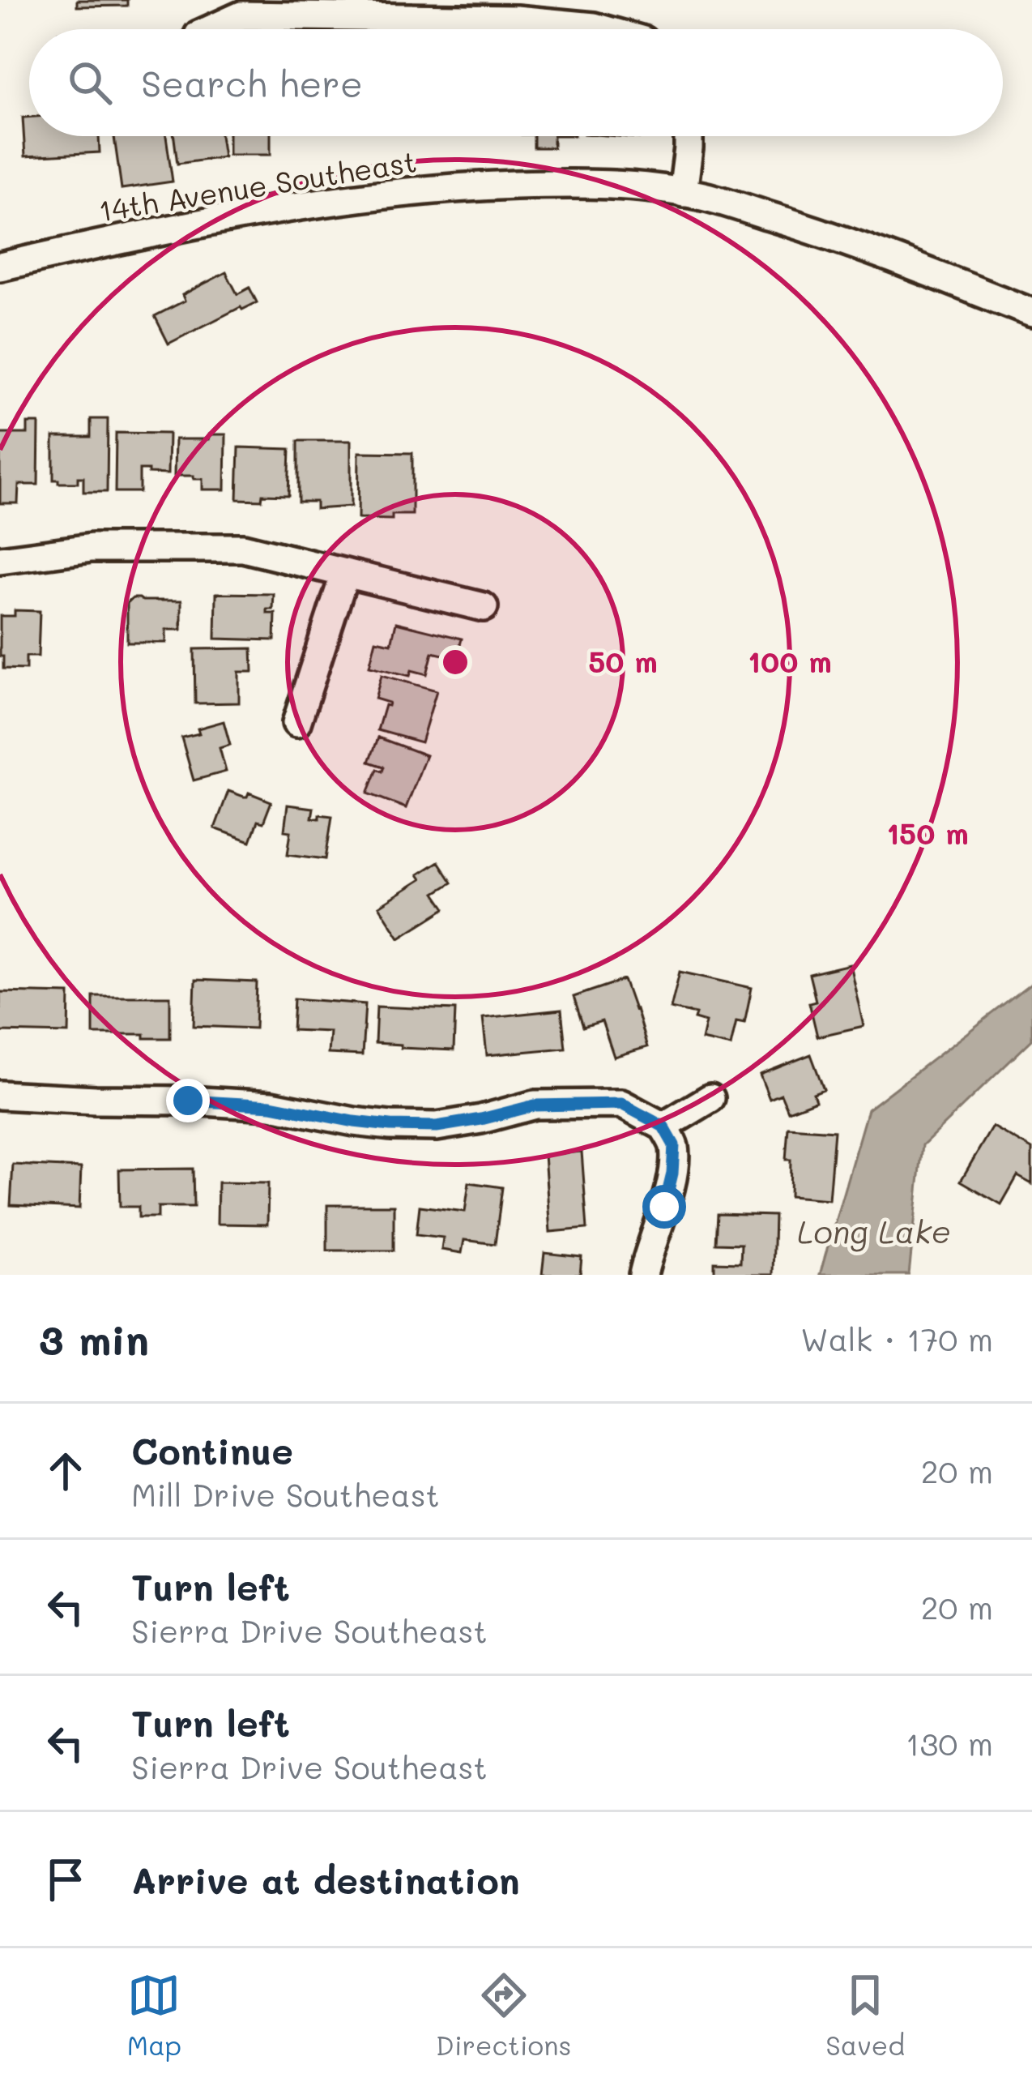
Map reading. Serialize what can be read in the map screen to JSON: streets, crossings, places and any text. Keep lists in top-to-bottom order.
{
  "streets": {
    "street": ["14th Avenue Southeast"]
  },
  "water": ["Long Lake"],
  "page": {
    "search": "Search here",
    "heading": ["3 min", "Walk · 170 m"],
    "list": [
      ["Continue", "Mill Drive Southeast", "20 m"],
      ["Turn left", "Sierra Drive Southeast", "20 m"],
      ["Turn left", "Sierra Drive Southeast", "130 m"],
      "Arrive at destination"
    ],
    "nav": ["Map", "Directions", "Saved"]
  },
  "rings": ["50 m", "100 m", "150 m"]
}
